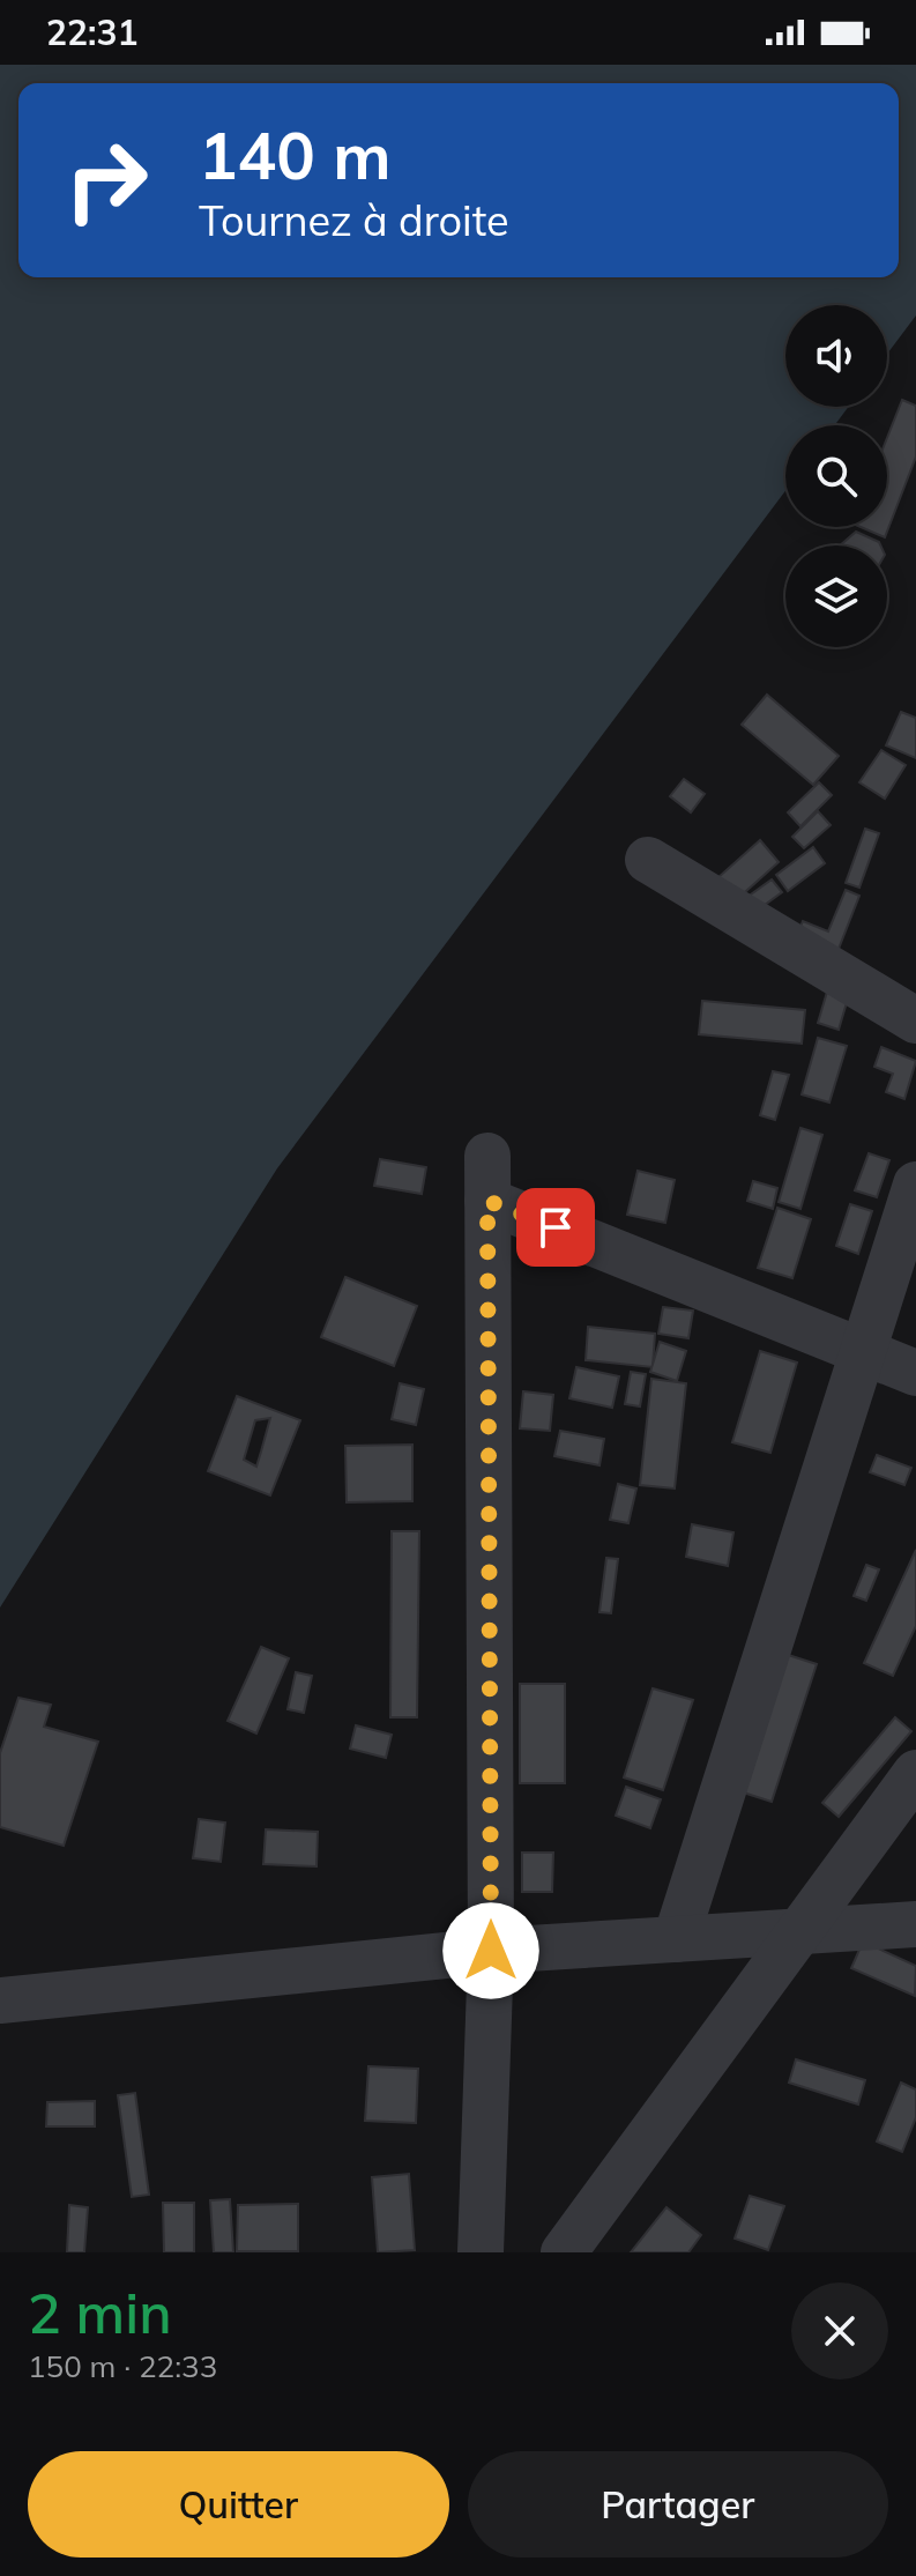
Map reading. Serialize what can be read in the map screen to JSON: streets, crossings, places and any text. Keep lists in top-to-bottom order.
{
  "page": {
    "status": "22:31",
    "turn": ["140 m", "Tournez à droite"],
    "heading": ["2 min", "150 m · 22:33"],
    "buttons": ["Quitter", "Partager"]
  }
}
